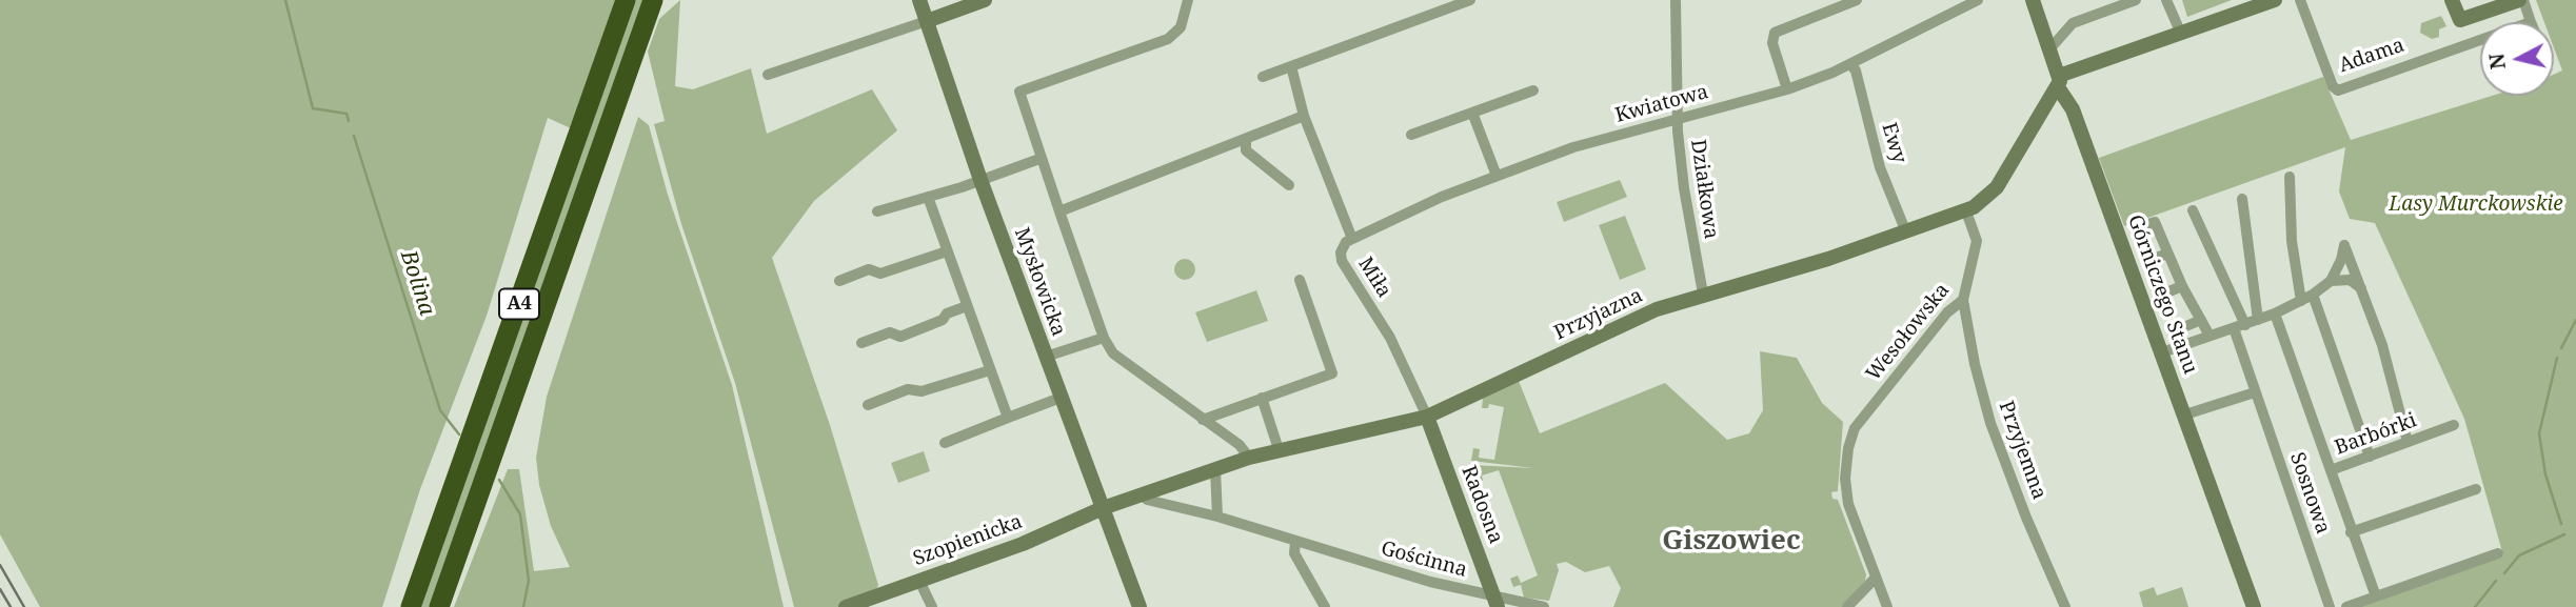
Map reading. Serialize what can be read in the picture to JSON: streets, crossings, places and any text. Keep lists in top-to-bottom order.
{
  "streets": {
    "highway": ["A4"],
    "street": [
      "Adama",
      "Kwiatowa",
      "Ewy",
      "Działkowa",
      "Miła",
      "Mysłowicka",
      "Górniczego Stanu",
      "Przyjazna",
      "Wesołowska",
      "Barbórki",
      "Przyjemna",
      "Sosnowa",
      "Radosna",
      "Szopienicka",
      "Gościnna"
    ]
  },
  "crossings": [
    ["Kwiatowa", "Ewy"],
    ["Kwiatowa", "Działkowa"],
    ["Kwiatowa", "Miła"],
    ["Ewy", "Przyjazna"],
    ["Działkowa", "Przyjazna"],
    ["Miła", "Przyjazna"],
    ["Miła", "Radosna"],
    ["Mysłowicka", "Przyjazna"],
    ["Mysłowicka", "Szopienicka"],
    ["Górniczego Stanu", "Przyjazna"],
    ["Przyjazna", "Wesołowska"],
    ["Przyjazna", "Radosna"],
    ["Przyjazna", "Szopienicka"],
    ["Przyjazna", "Gościnna"],
    ["Wesołowska", "Przyjemna"],
    ["Barbórki", "Sosnowa"],
    ["Radosna", "Gościnna"]
  ],
  "districts": ["Giszowiec"],
  "water": ["Bolina"],
  "parks": ["Lasy Murckowskie"],
  "north": "left"
}
